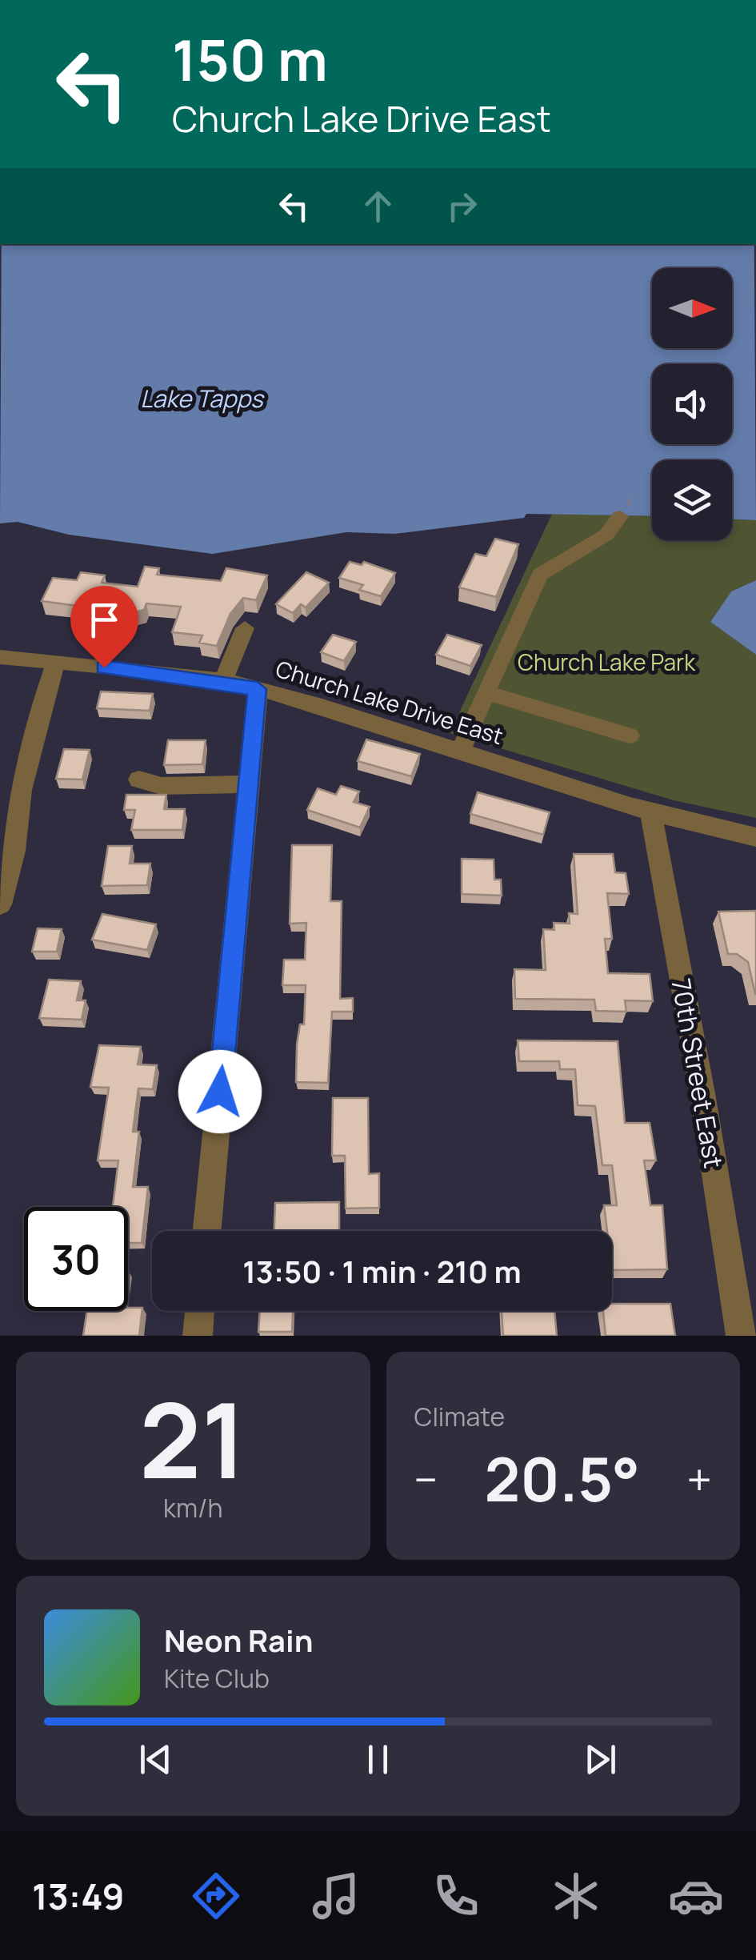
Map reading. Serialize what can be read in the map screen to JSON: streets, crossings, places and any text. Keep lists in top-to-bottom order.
{
  "streets": {
    "street": ["Church Lake Drive East", "70th Street East"]
  },
  "crossings": [
    ["Church Lake Drive East", "70th Street East"]
  ],
  "water": ["Lake Tapps"],
  "parks": ["Church Lake Park"],
  "north": "right",
  "page": {
    "turn": ["150 m", "Church Lake Drive East"],
    "limit": "30",
    "trip": "13:50 · 1 min · 210 m",
    "tile": [
      ["21", "km/h"],
      "Climate"
    ],
    "heat": ["−", "20.5°", "+"],
    "song": ["Neon Rain", "Kite Club"],
    "tabs": "13:49"
  }
}
